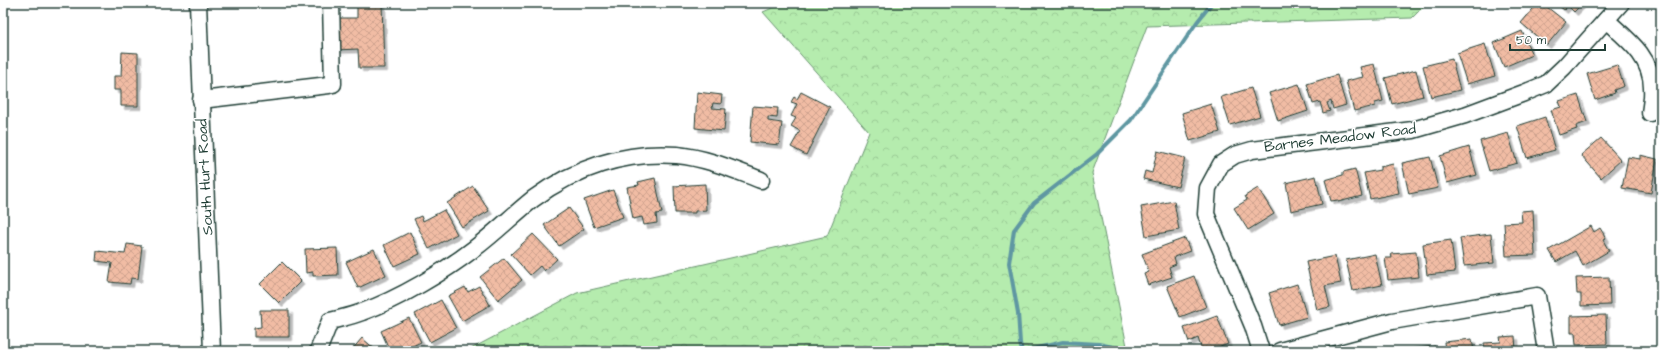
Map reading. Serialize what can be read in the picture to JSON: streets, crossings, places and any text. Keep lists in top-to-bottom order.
{
  "streets": {
    "street": ["Barnes Meadow Road", "South Hurt Road"]
  },
  "scale_bar": "50 m"
}
